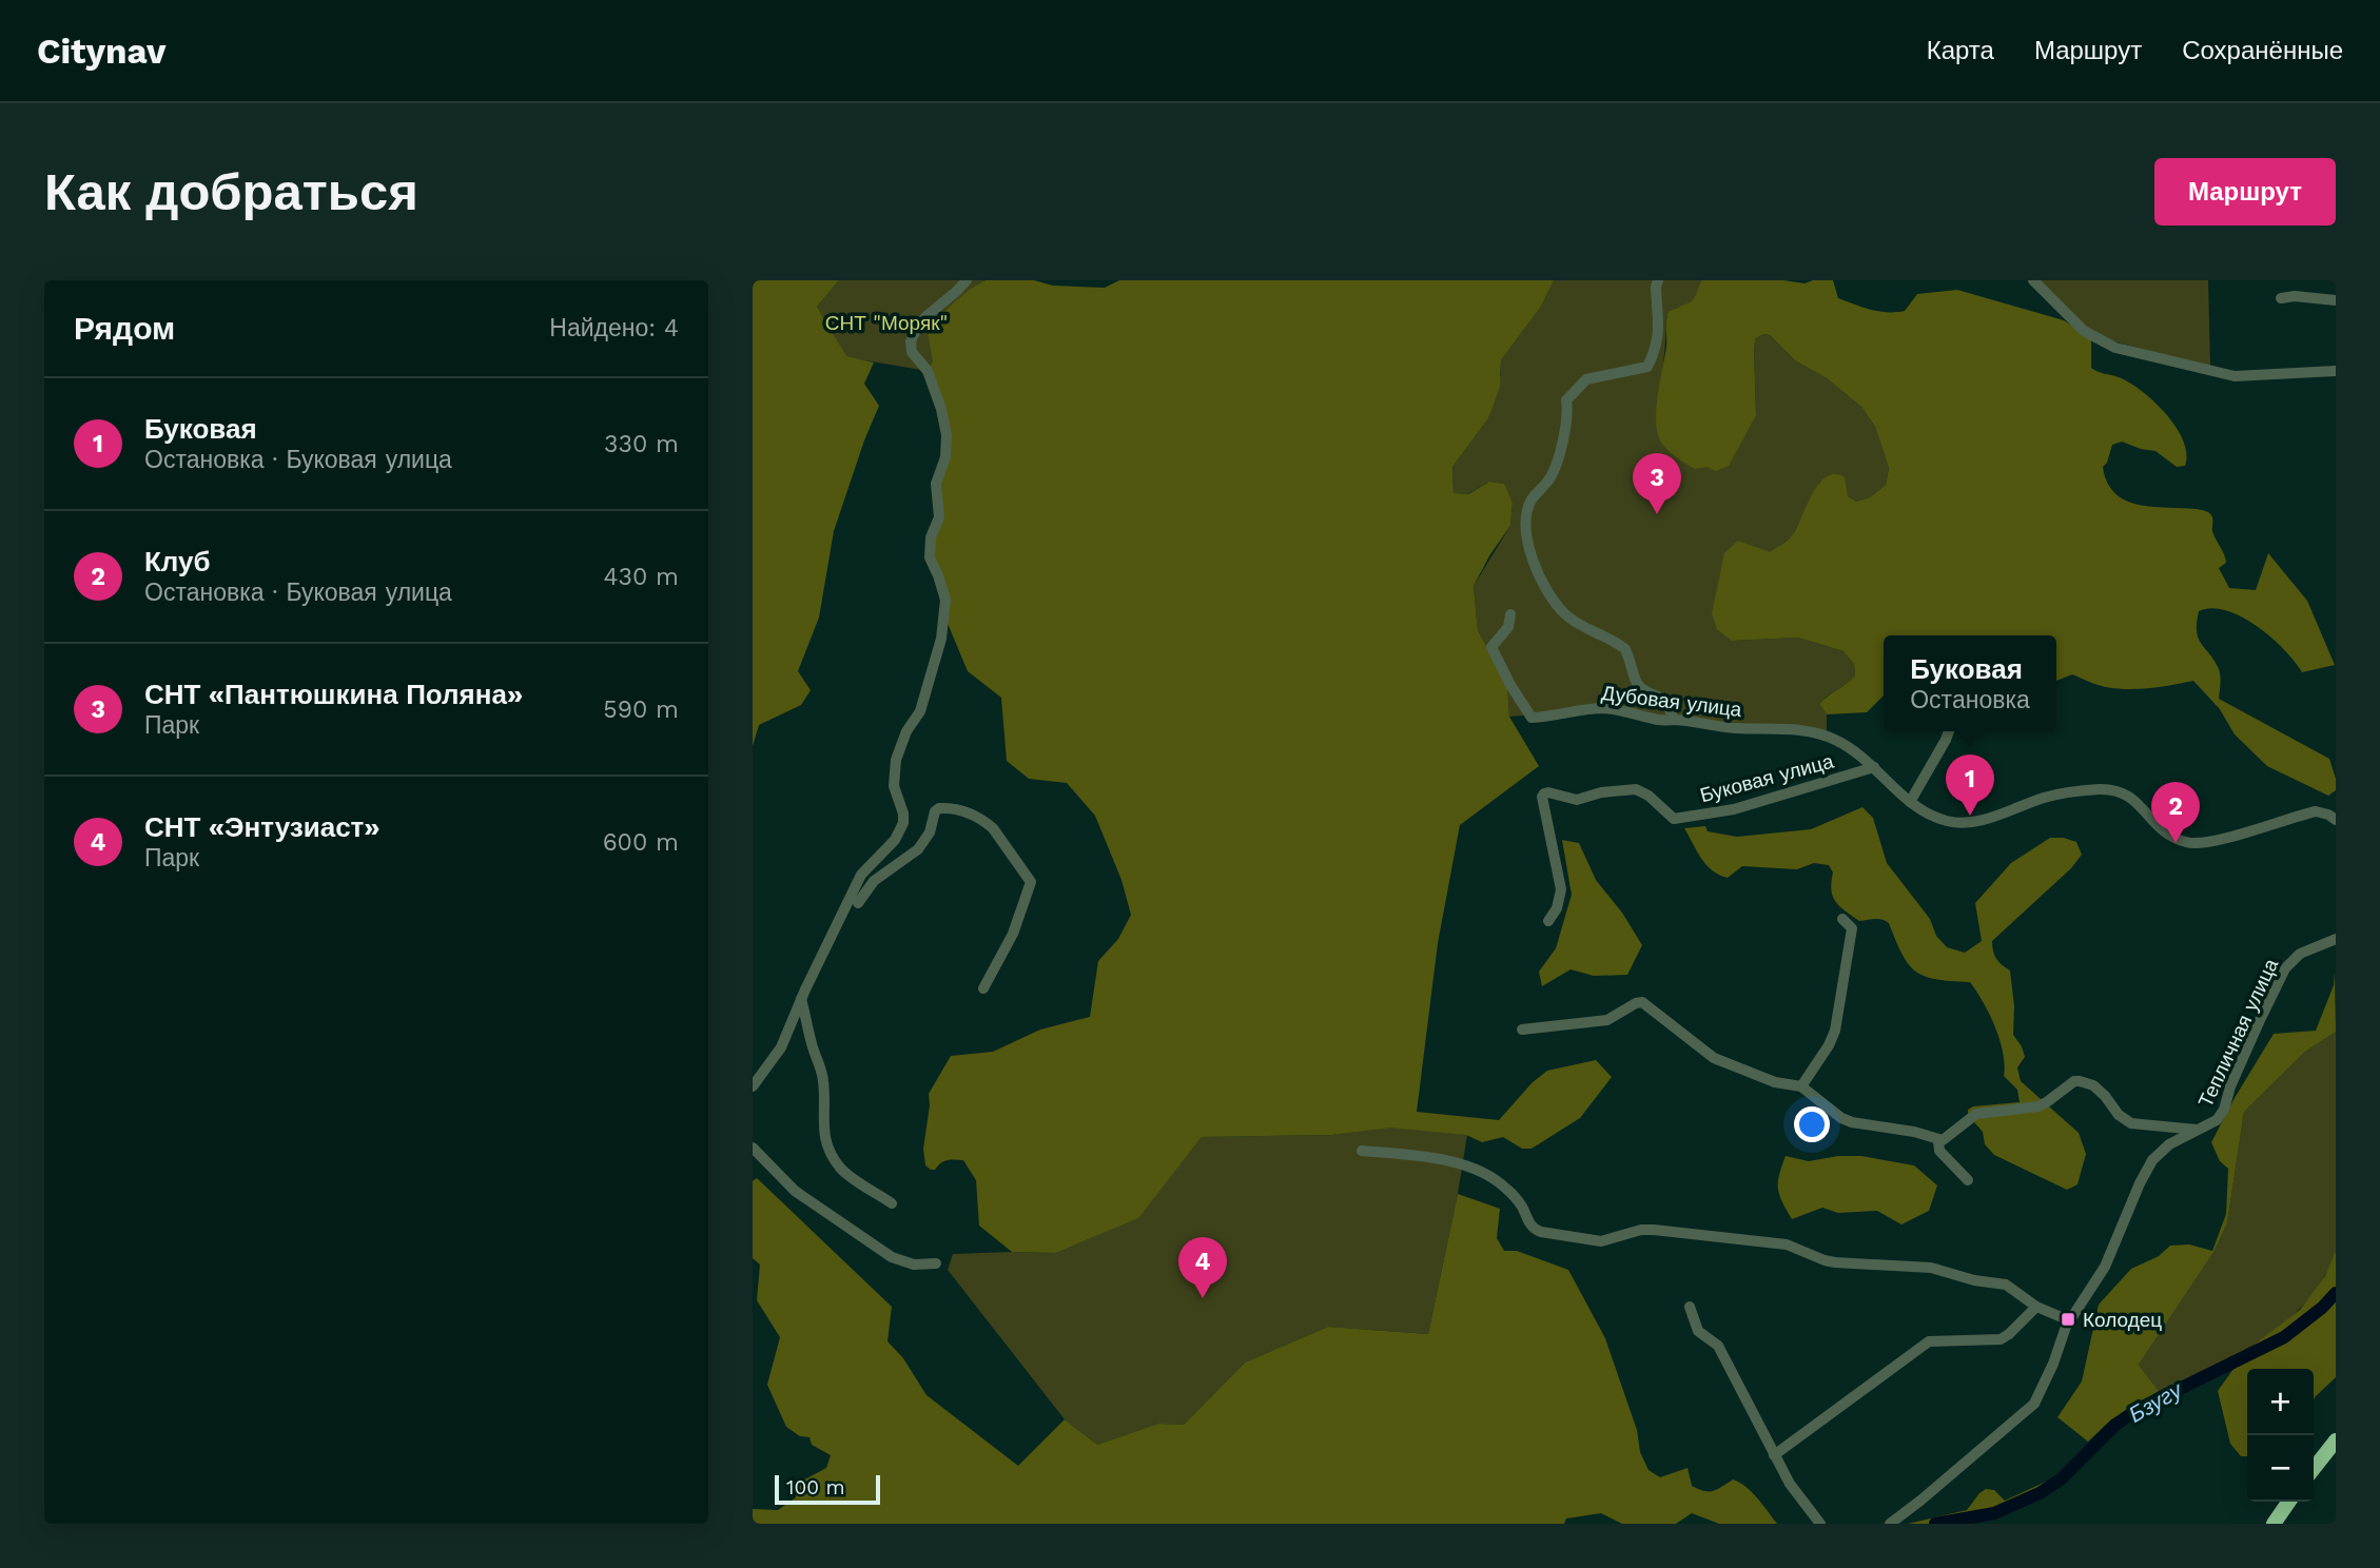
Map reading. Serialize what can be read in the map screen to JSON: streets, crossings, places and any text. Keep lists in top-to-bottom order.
{
  "streets": {
    "street": ["Дубовая улица", "Буковая улица", "Тепличная улица"]
  },
  "crossings": [
    ["Дубовая улица", "Буковая улица"]
  ],
  "water": ["Бзугу"],
  "parks": ["СНТ \"Моряк\""],
  "places": {
    "transit": ["Колодец"]
  },
  "scale_bar": "100 m",
  "page": {
    "header": "Citynav",
    "nav": ["Карта", "Маршрут", "Сохранённые"],
    "buttons": "Маршрут",
    "title": "Как добраться",
    "heading": ["Рядом", "Найдено: 4"],
    "list": [
      {
        "mark": "1",
        "name": "Буковая",
        "note": "Остановка · Буковая улица",
        "value": "330 m"
      },
      {
        "mark": "2",
        "name": "Клуб",
        "note": "Остановка · Буковая улица",
        "value": "430 m"
      },
      {
        "mark": "3",
        "name": "СНТ «Пантюшкина Поляна»",
        "note": "Парк",
        "value": "590 m"
      },
      {
        "mark": "4",
        "name": "СНТ «Энтузиаст»",
        "note": "Парк",
        "value": "600 m"
      }
    ],
    "pins": [
      "3",
      "1",
      "2",
      "4"
    ],
    "popup": ["Буковая", "Остановка"],
    "map_buttons": ["+", "−"],
    "scale": "100 m"
  }
}
